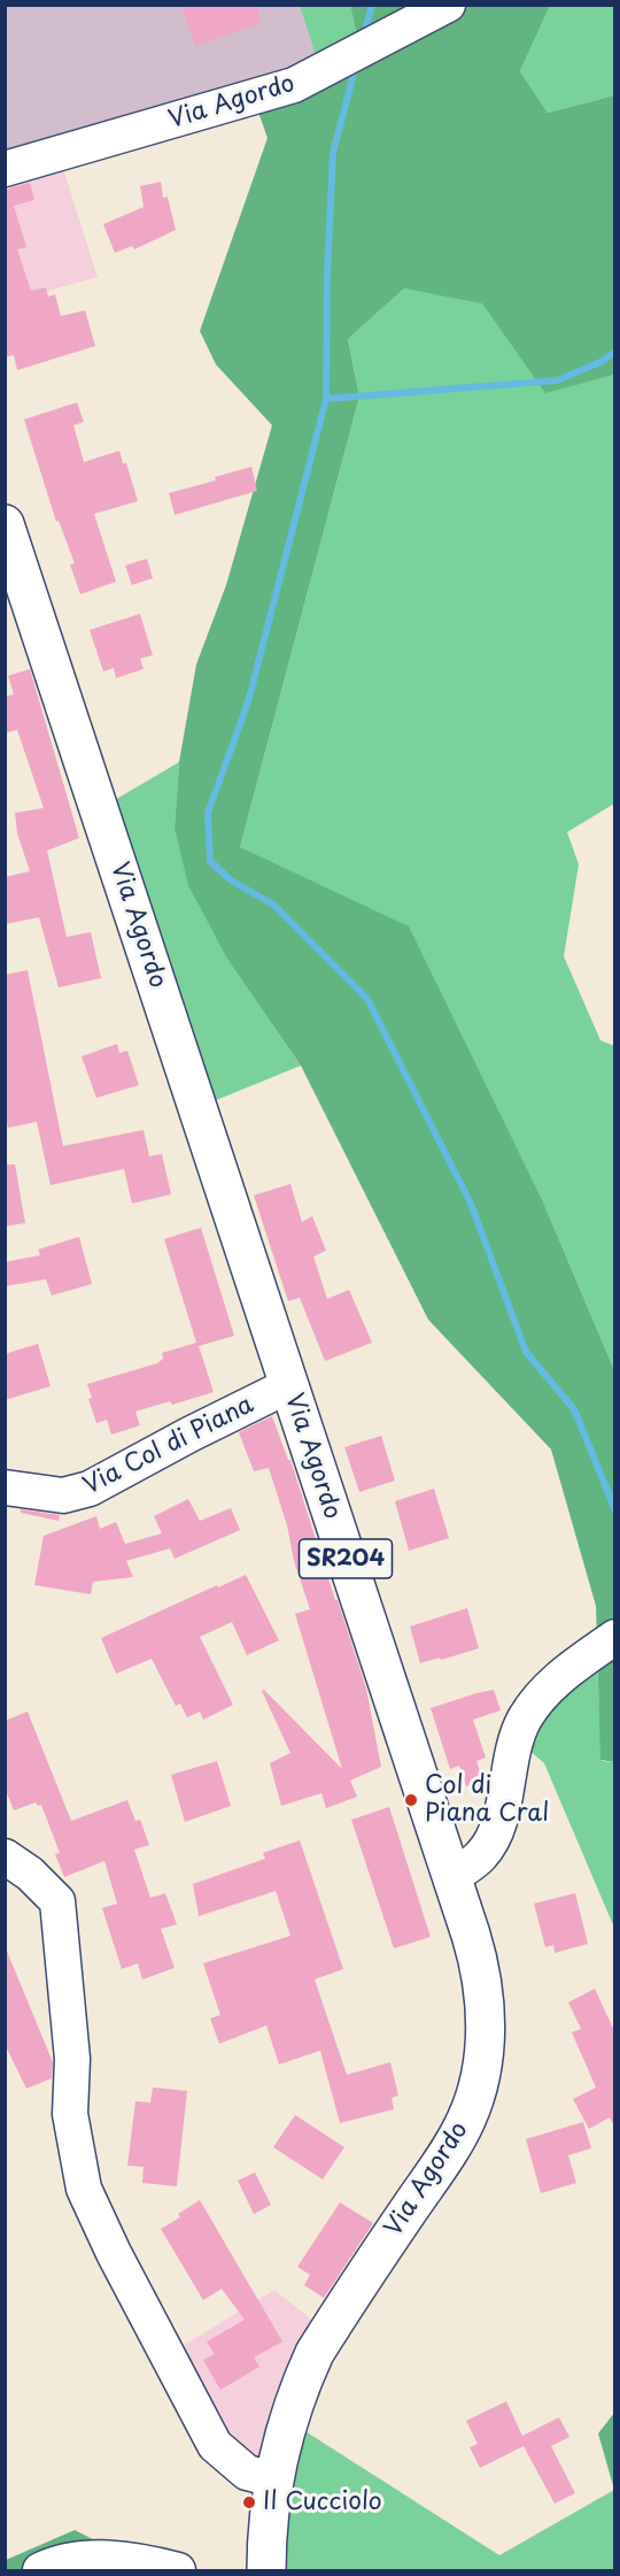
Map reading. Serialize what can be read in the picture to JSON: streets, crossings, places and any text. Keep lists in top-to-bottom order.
{
  "streets": {
    "main road": ["Via Agordo", "SR204"],
    "street": ["Via Col di Piana"]
  },
  "crossings": [
    ["Via Agordo", "Via Col di Piana"]
  ],
  "places": ["Col di Piana Cral", "Il Cucciolo"]
}
